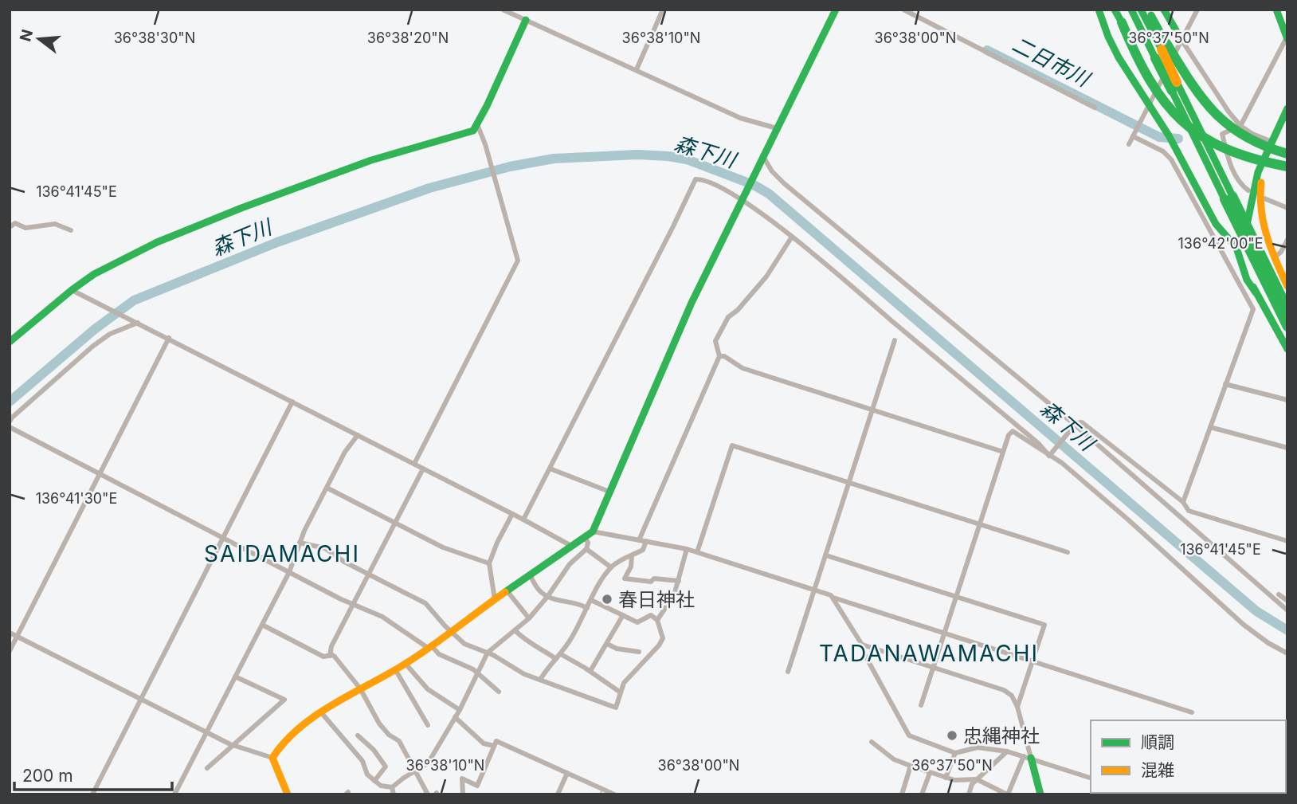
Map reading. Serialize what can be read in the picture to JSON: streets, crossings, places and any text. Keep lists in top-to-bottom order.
{
  "districts": ["SAIDAMACHI", "TADANAWAMACHI"],
  "water": ["二日市川", "森下川"],
  "places": ["春日神社", "忠縄神社"],
  "legend": ["順調", "混雑"],
  "scale_bar": "200 m",
  "north": "left",
  "coordinates": [
    "36°38'30\"N",
    "36°38'20\"N",
    "36°38'10\"N",
    "36°38'00\"N",
    "36°37'50\"N",
    "136°41'45\"E",
    "136°42'00\"E",
    "136°41'30\"E"
  ]
}
